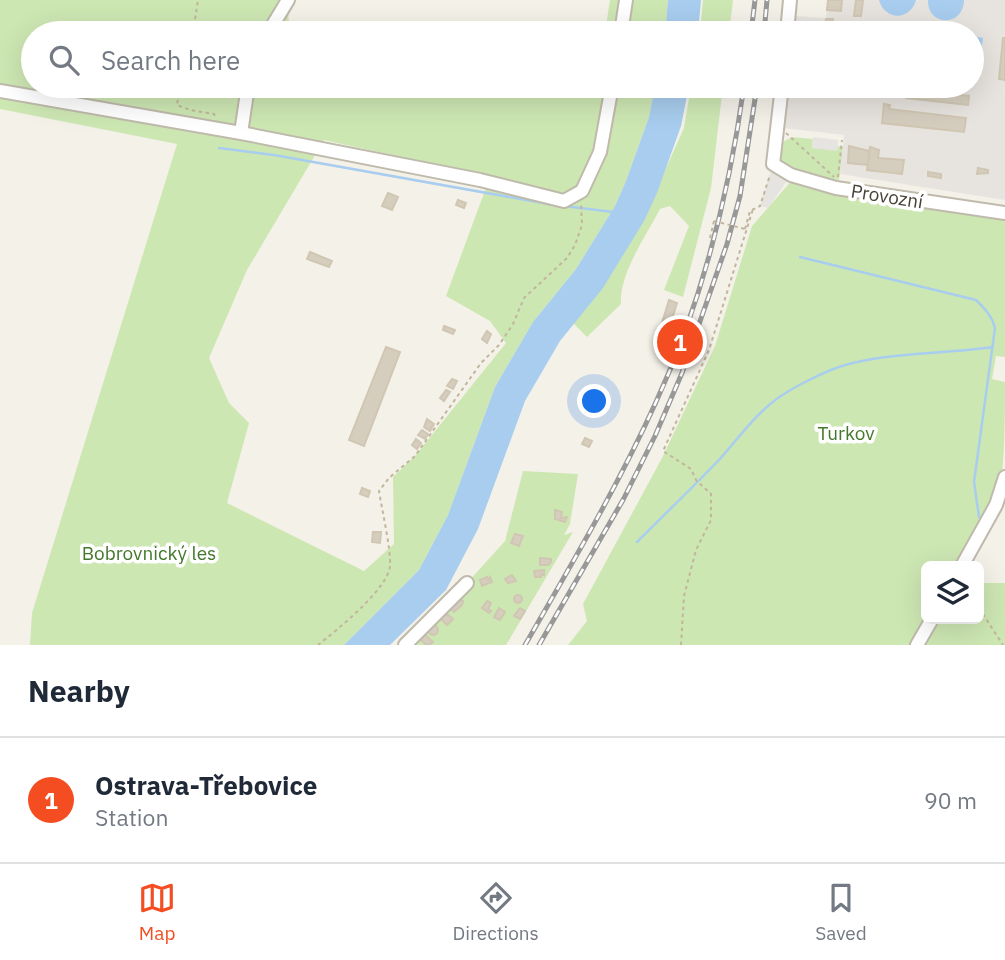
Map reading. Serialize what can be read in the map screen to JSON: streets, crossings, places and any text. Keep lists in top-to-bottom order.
{
  "streets": {
    "street": ["Provozní"]
  },
  "parks": ["Turkov", "Bobrovnický les"],
  "page": {
    "search": "Search here",
    "pins": "1",
    "heading": "Nearby",
    "list": [
      {
        "mark": "1",
        "name": "Ostrava-Třebovice",
        "note": "Station",
        "value": "90 m"
      }
    ],
    "nav": ["Map", "Directions", "Saved"]
  }
}
